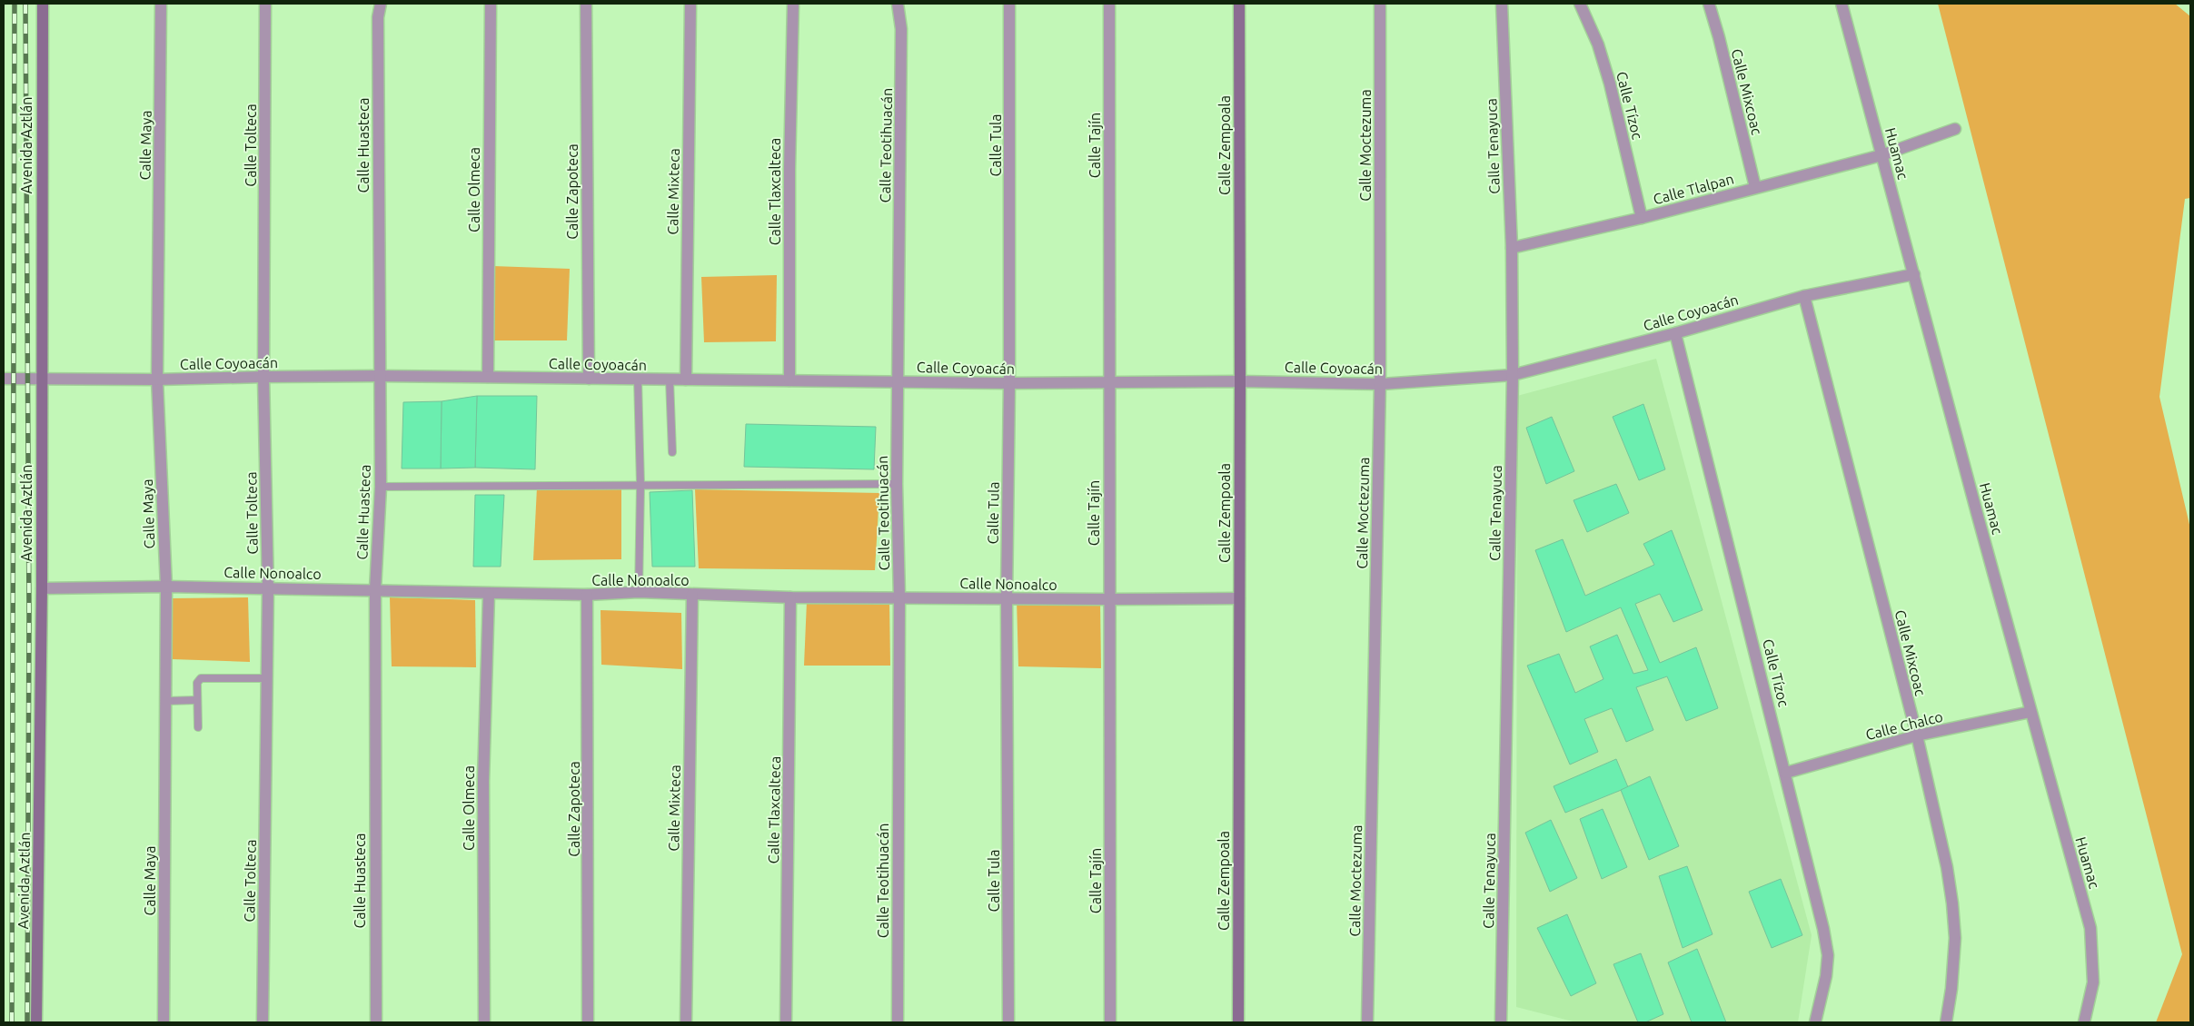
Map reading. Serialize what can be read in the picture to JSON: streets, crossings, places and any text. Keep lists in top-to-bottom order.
{
  "streets": {
    "street": [
      "Calle Mixcoac",
      "Calle Tízoc",
      "Avenida Aztlán",
      "Calle Maya",
      "Calle Tolteca",
      "Calle Huasteca",
      "Calle Teotihuacán",
      "Calle Tula",
      "Calle Tajín",
      "Calle Zempoala",
      "Calle Moctezuma",
      "Calle Tenayuca",
      "Huamac",
      "Calle Tlalpan",
      "Calle Olmeca",
      "Calle Zapoteca",
      "Calle Mixteca",
      "Calle Tlaxcalteca",
      "Calle Coyoacán",
      "Calle Nonoalco",
      "Calle Chalco"
    ]
  },
  "crossings": [
    ["Calle Mixcoac", "Calle Tlalpan"],
    ["Calle Mixcoac", "Calle Coyoacán"],
    ["Calle Mixcoac", "Calle Chalco"],
    ["Calle Tízoc", "Calle Tlalpan"],
    ["Calle Tízoc", "Calle Coyoacán"],
    ["Calle Tízoc", "Calle Chalco"],
    ["Avenida Aztlán", "Calle Coyoacán"],
    ["Avenida Aztlán", "Calle Nonoalco"],
    ["Calle Maya", "Calle Coyoacán"],
    ["Calle Maya", "Calle Nonoalco"],
    ["Calle Tolteca", "Calle Coyoacán"],
    ["Calle Tolteca", "Calle Nonoalco"],
    ["Calle Huasteca", "Calle Coyoacán"],
    ["Calle Huasteca", "Calle Nonoalco"],
    ["Calle Teotihuacán", "Calle Coyoacán"],
    ["Calle Teotihuacán", "Calle Nonoalco"],
    ["Calle Tula", "Calle Coyoacán"],
    ["Calle Tula", "Calle Nonoalco"],
    ["Calle Tajín", "Calle Coyoacán"],
    ["Calle Tajín", "Calle Nonoalco"],
    ["Calle Zempoala", "Calle Coyoacán"],
    ["Calle Zempoala", "Calle Nonoalco"],
    ["Calle Moctezuma", "Calle Coyoacán"],
    ["Calle Tenayuca", "Calle Tlalpan"],
    ["Calle Tenayuca", "Calle Coyoacán"],
    ["Huamac", "Calle Tlalpan"],
    ["Huamac", "Calle Coyoacán"],
    ["Huamac", "Calle Chalco"],
    ["Calle Olmeca", "Calle Coyoacán"],
    ["Calle Olmeca", "Calle Nonoalco"],
    ["Calle Zapoteca", "Calle Coyoacán"],
    ["Calle Zapoteca", "Calle Nonoalco"],
    ["Calle Mixteca", "Calle Coyoacán"],
    ["Calle Mixteca", "Calle Nonoalco"],
    ["Calle Tlaxcalteca", "Calle Coyoacán"],
    ["Calle Tlaxcalteca", "Calle Nonoalco"]
  ]
}
